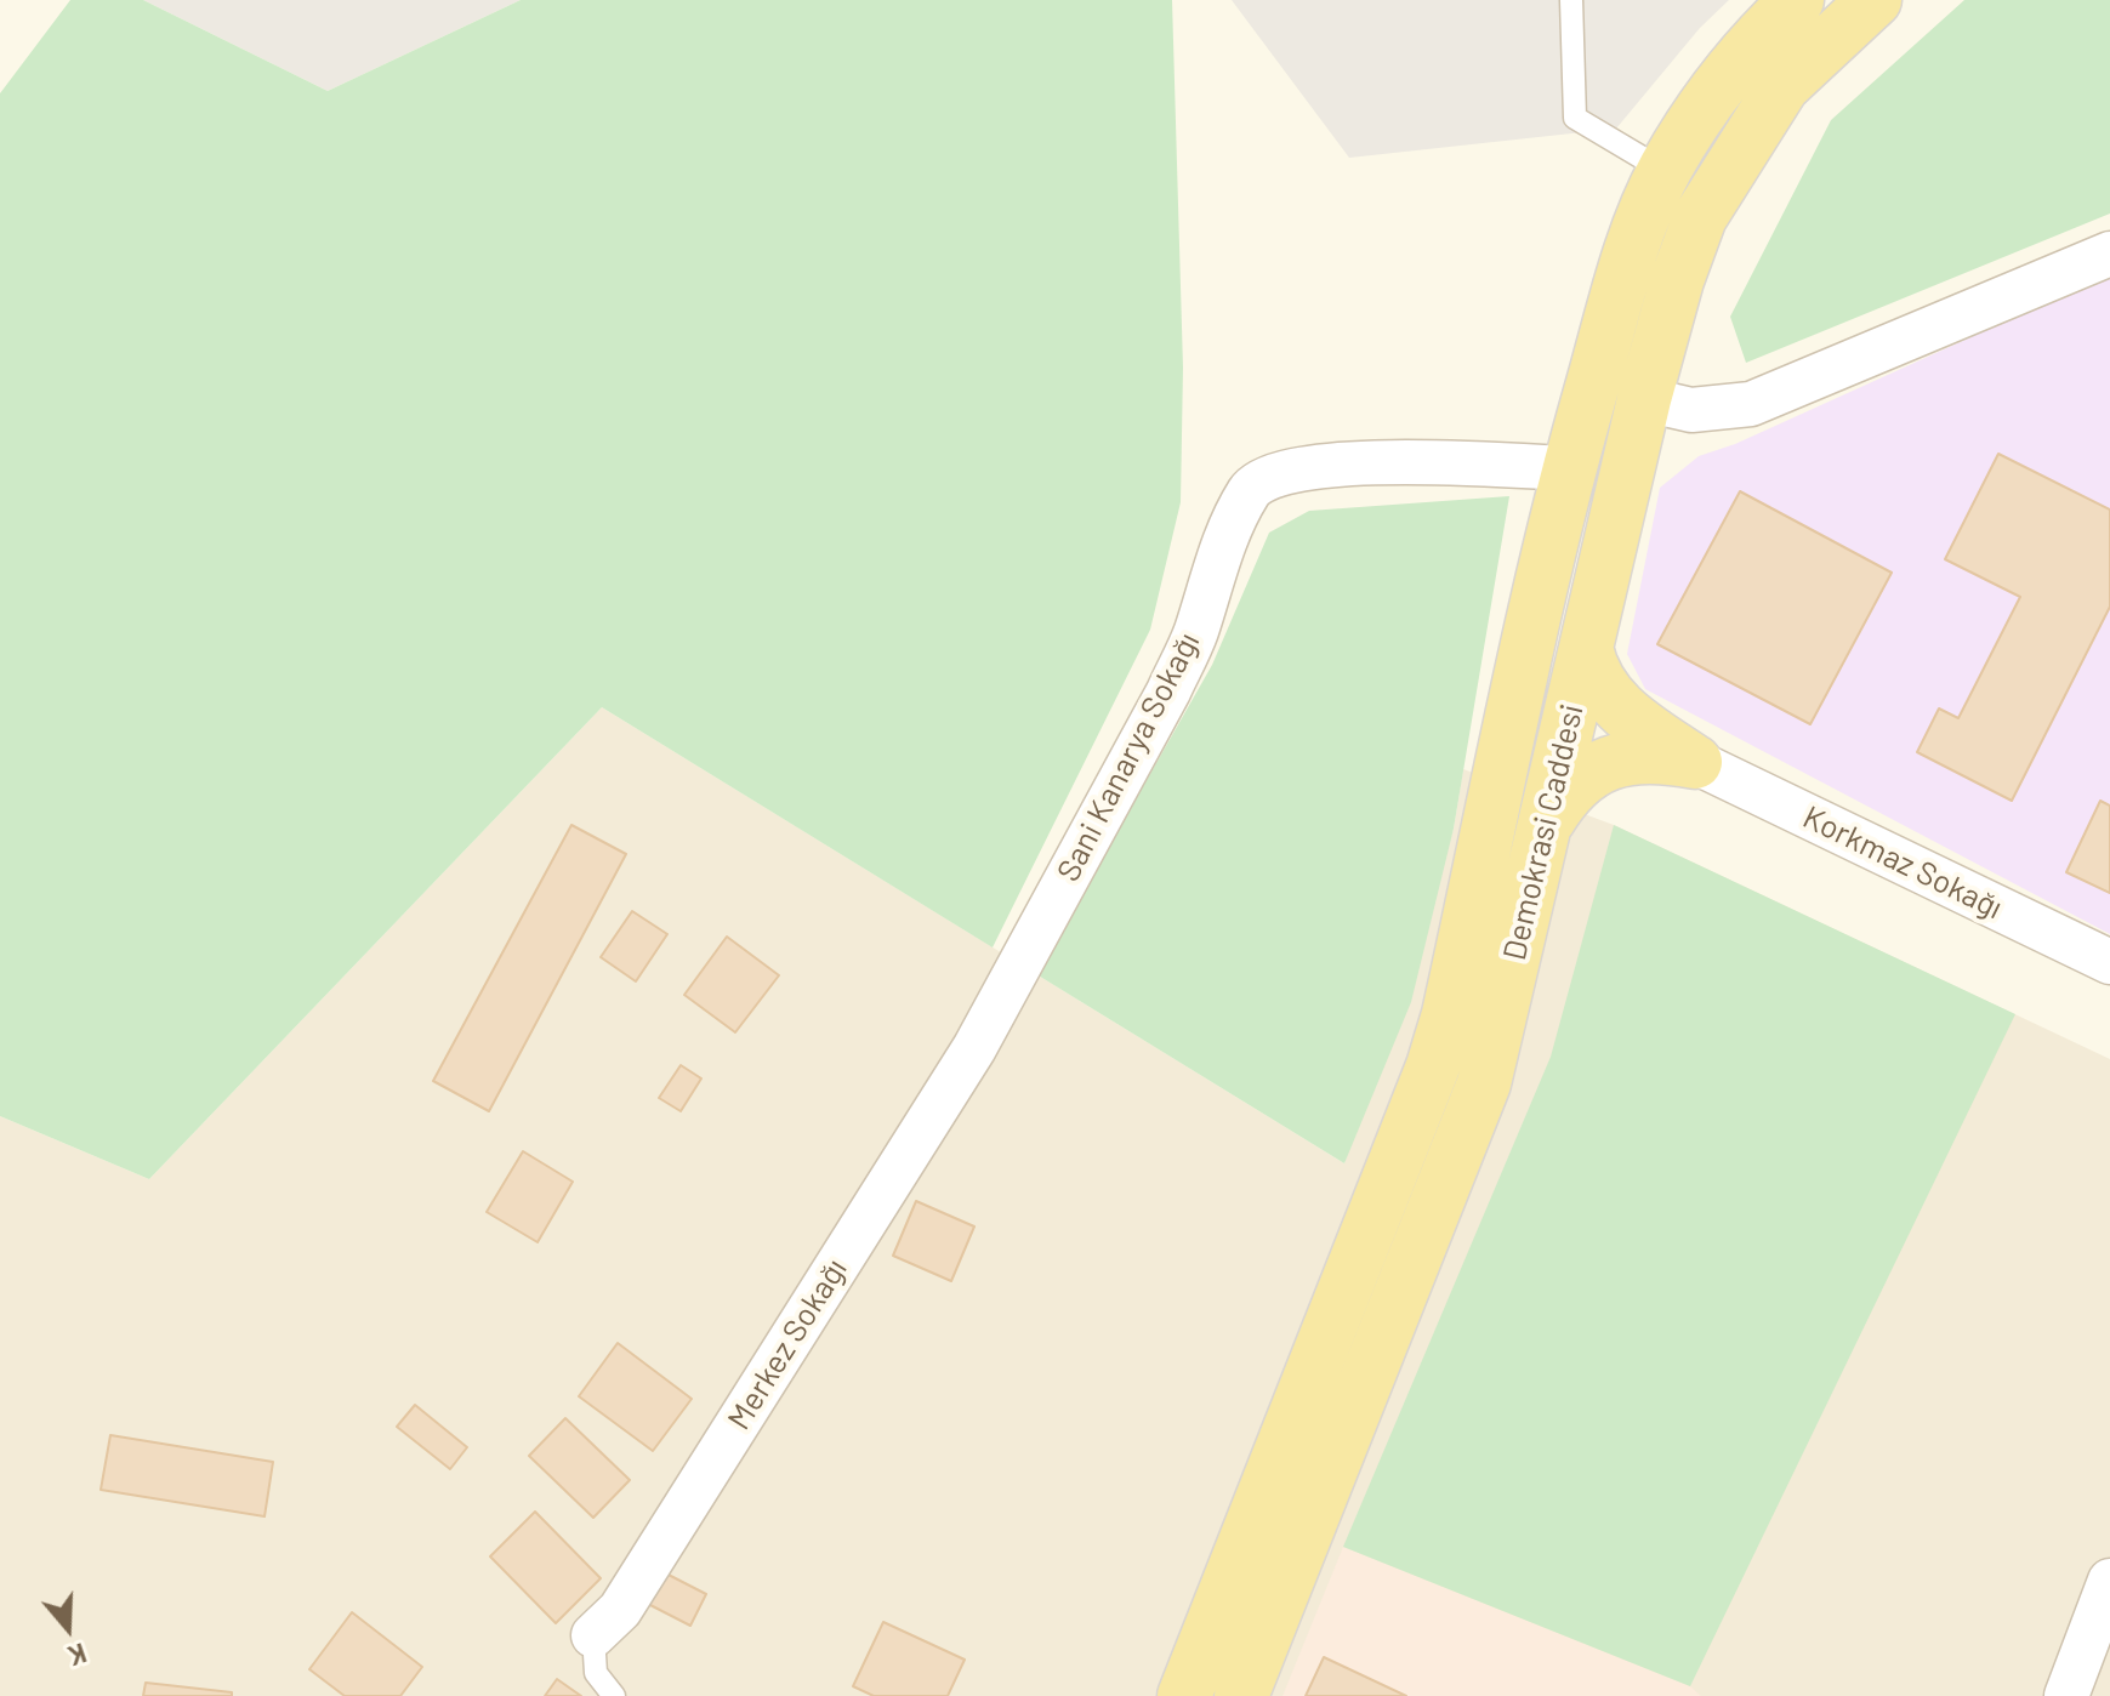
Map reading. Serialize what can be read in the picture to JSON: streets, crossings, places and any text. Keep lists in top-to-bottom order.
{
  "streets": {
    "main road": ["Demokrasi Caddesi"],
    "street": ["Sani Kanarya Sokağı", "Korkmaz Sokağı", "Merkez Sokağı"]
  },
  "crossings": [
    ["Sani Kanarya Sokağı", "Demokrasi Caddesi"],
    ["Sani Kanarya Sokağı", "Merkez Sokağı"]
  ],
  "north": "bottom"
}
